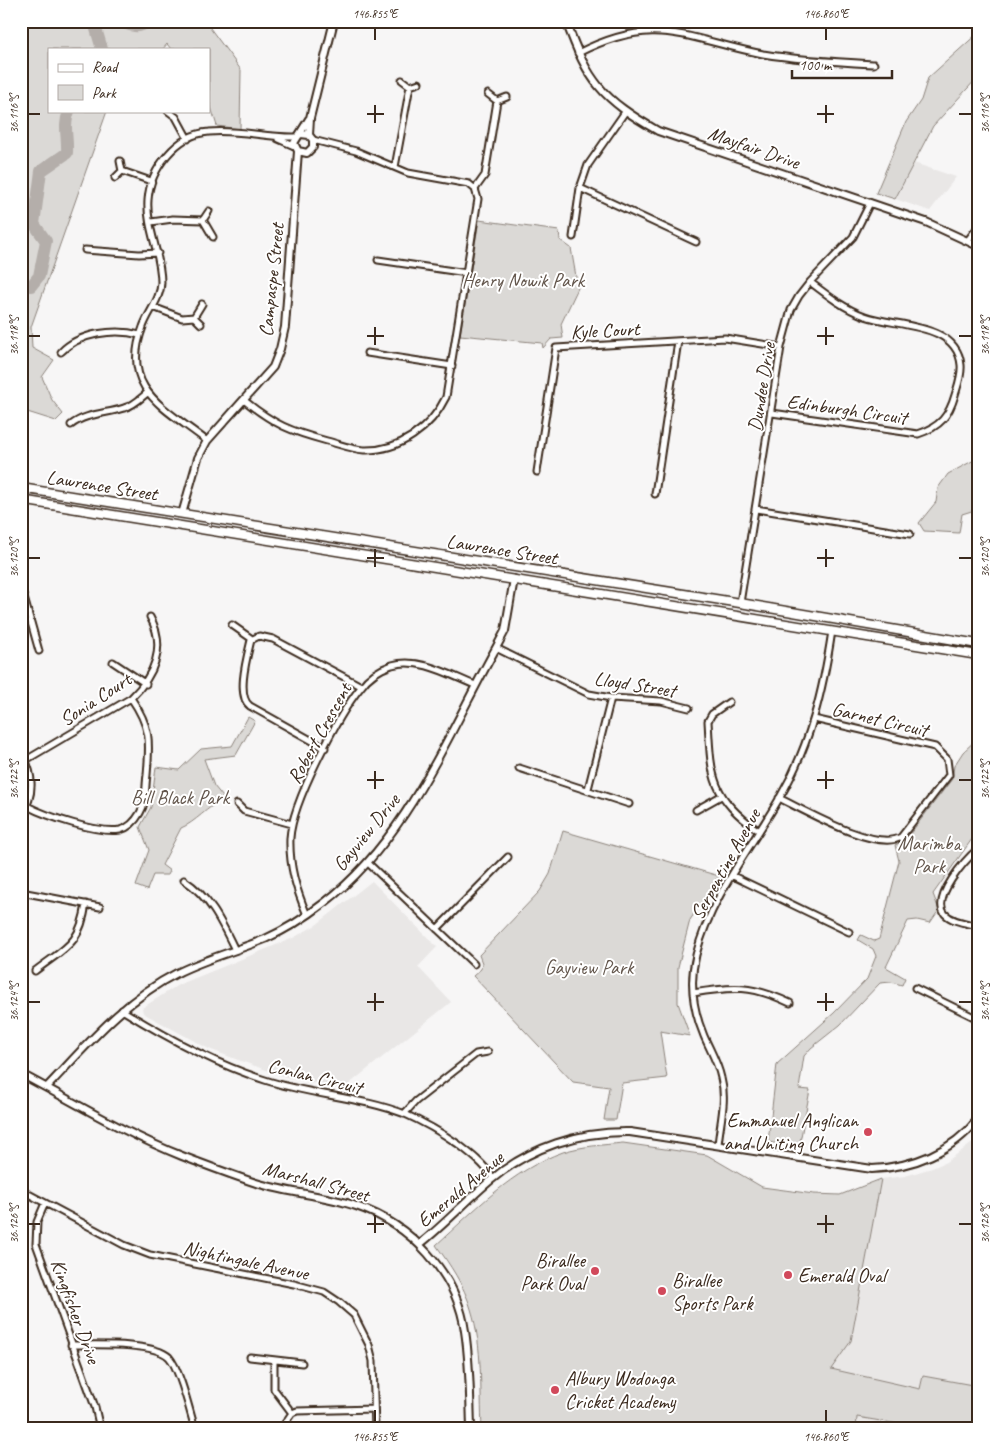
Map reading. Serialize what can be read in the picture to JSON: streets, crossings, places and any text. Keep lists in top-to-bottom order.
{
  "streets": {
    "main road": ["Lawrence Street"],
    "street": [
      "Mayfair Drive",
      "Campaspe Street",
      "Kyle Court",
      "Dundee Drive",
      "Edinburgh Circuit",
      "Lloyd Street",
      "Sonia Court",
      "Garnet Circuit",
      "Robert Crescent",
      "Gayview Drive",
      "Serpentine Avenue",
      "Conlan Circuit",
      "Marshall Street",
      "Emerald Avenue",
      "Nightingale Avenue",
      "Kingfisher Drive"
    ]
  },
  "crossings": [
    ["Mayfair Drive", "Dundee Drive"],
    ["Campaspe Street", "Lawrence Street"],
    ["Kyle Court", "Dundee Drive"],
    ["Dundee Drive", "Edinburgh Circuit"],
    ["Dundee Drive", "Lawrence Street"],
    ["Lawrence Street", "Gayview Drive"],
    ["Lawrence Street", "Serpentine Avenue"],
    ["Lloyd Street", "Gayview Drive"],
    ["Garnet Circuit", "Serpentine Avenue"],
    ["Robert Crescent", "Gayview Drive"],
    ["Gayview Drive", "Conlan Circuit"],
    ["Gayview Drive", "Marshall Street"],
    ["Serpentine Avenue", "Emerald Avenue"],
    ["Conlan Circuit", "Emerald Avenue"],
    ["Marshall Street", "Emerald Avenue"],
    ["Nightingale Avenue", "Kingfisher Drive"]
  ],
  "parks": [
    "Henry Nowik Park",
    "Bill Black Park",
    "Marimba Park",
    "Gayview Park"
  ],
  "places": [
    "Emmanuel Anglican and Uniting Church",
    "Birallee Park Oval",
    "Emerald Oval",
    "Birallee Sports Park",
    "Albury Wodonga Cricket Academy"
  ],
  "legend": ["Road", "Park"],
  "scale_bar": "100 m",
  "coordinates": [
    "146.855°E",
    "146.860°E",
    "36.116°S",
    "36.118°S",
    "36.120°S",
    "36.122°S",
    "36.124°S",
    "36.126°S"
  ]
}
